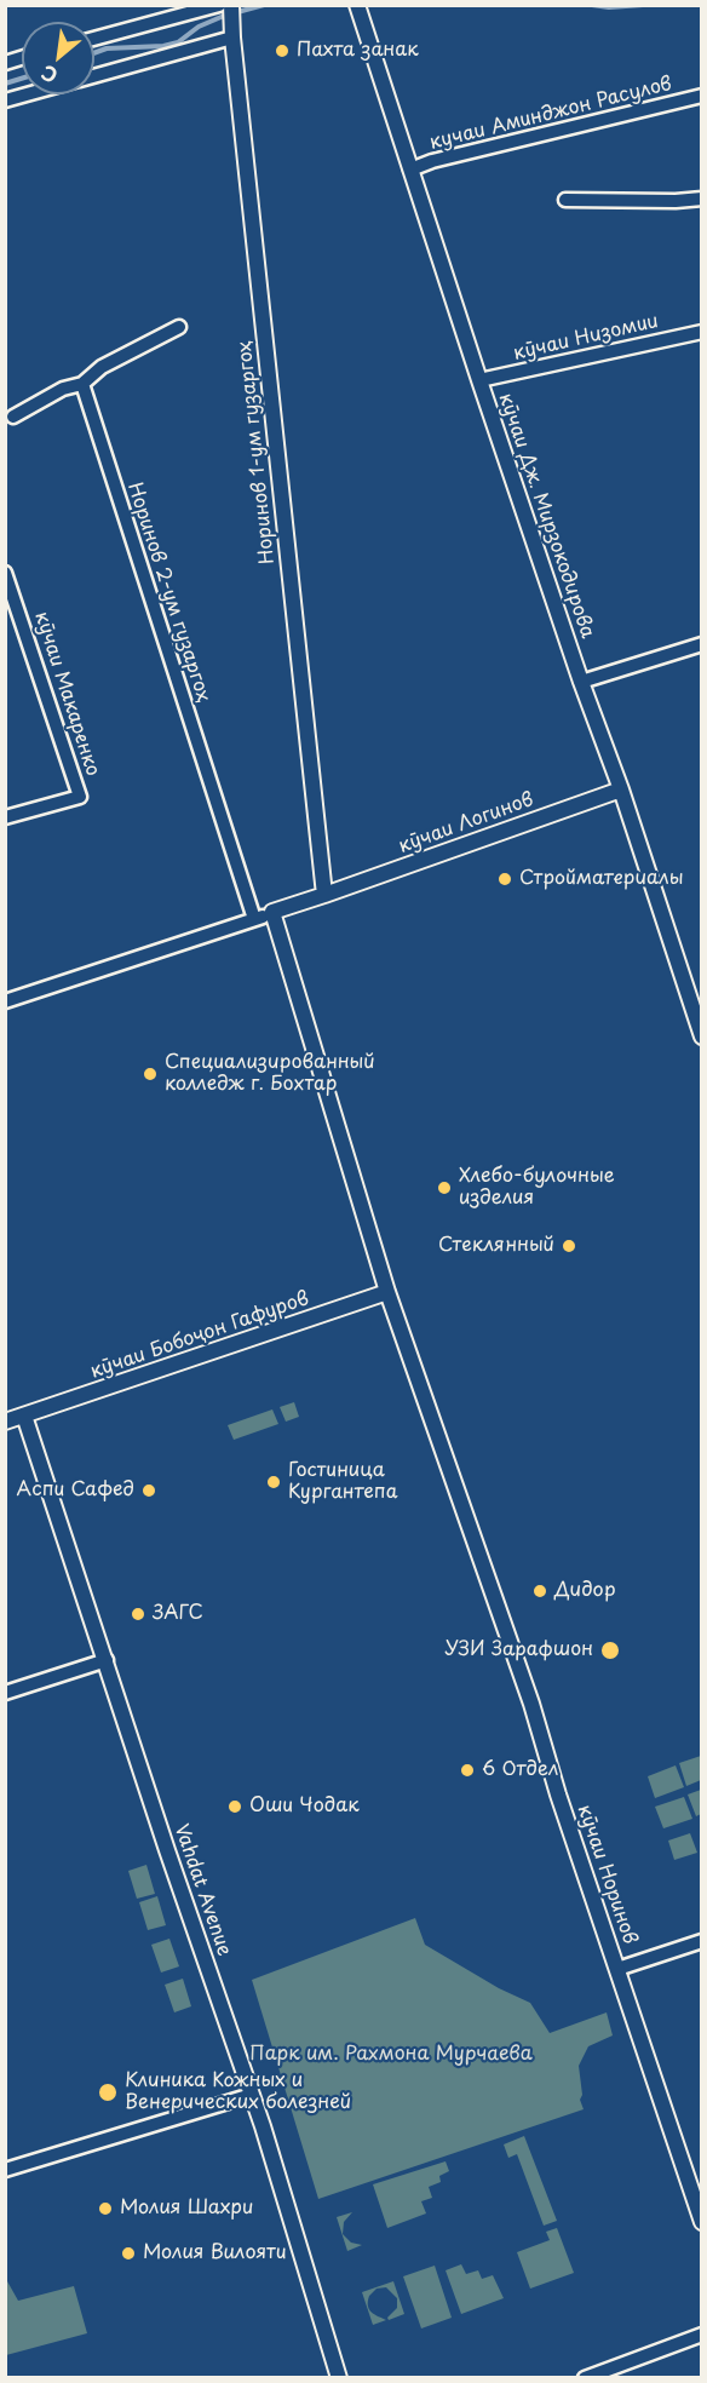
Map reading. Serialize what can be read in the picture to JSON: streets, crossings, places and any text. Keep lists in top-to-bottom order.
{
  "streets": {
    "street": [
      "кучаи Аминджон Расулов",
      "кӯчаи Низомии",
      "Норинов 1-ум гузаргоҳ",
      "кӯчаи Дж. Мирзокодирова",
      "Норинов 2-ум гузаргоҳ",
      "кӯчаи Макаренко",
      "кӯчаи Логинов",
      "кӯчаи Бобоҷон Гафуров",
      "кӯчаи Норинов",
      "Vahdat Avenue"
    ]
  },
  "crossings": [
    ["кучаи Аминджон Расулов", "кӯчаи Дж. Мирзокодирова"],
    ["кӯчаи Низомии", "кӯчаи Дж. Мирзокодирова"],
    ["Норинов 1-ум гузаргоҳ", "кӯчаи Логинов"],
    ["кӯчаи Дж. Мирзокодирова", "кӯчаи Логинов"],
    ["кӯчаи Бобоҷон Гафуров", "кӯчаи Норинов"],
    ["кӯчаи Бобоҷон Гафуров", "Vahdat Avenue"]
  ],
  "parks": ["Парк им. Рахмона Мурчаева"],
  "places": [
    "Пахта занак",
    "Стройматериалы",
    "Специализированный колледж г. Бохтар",
    "Хлебо-булочные изделия",
    "Стеклянный",
    "Гостиница Кургантепа",
    "Аспи Сафед",
    "Дидор",
    "ЗАГС",
    "УЗИ Зарафшон",
    "6 Отдел",
    "Оши Чодак",
    "Клиника Кожных и Венерических болезней",
    "Молия Шахри",
    "Молия Вилояти"
  ],
  "north": "bottom left"
}
